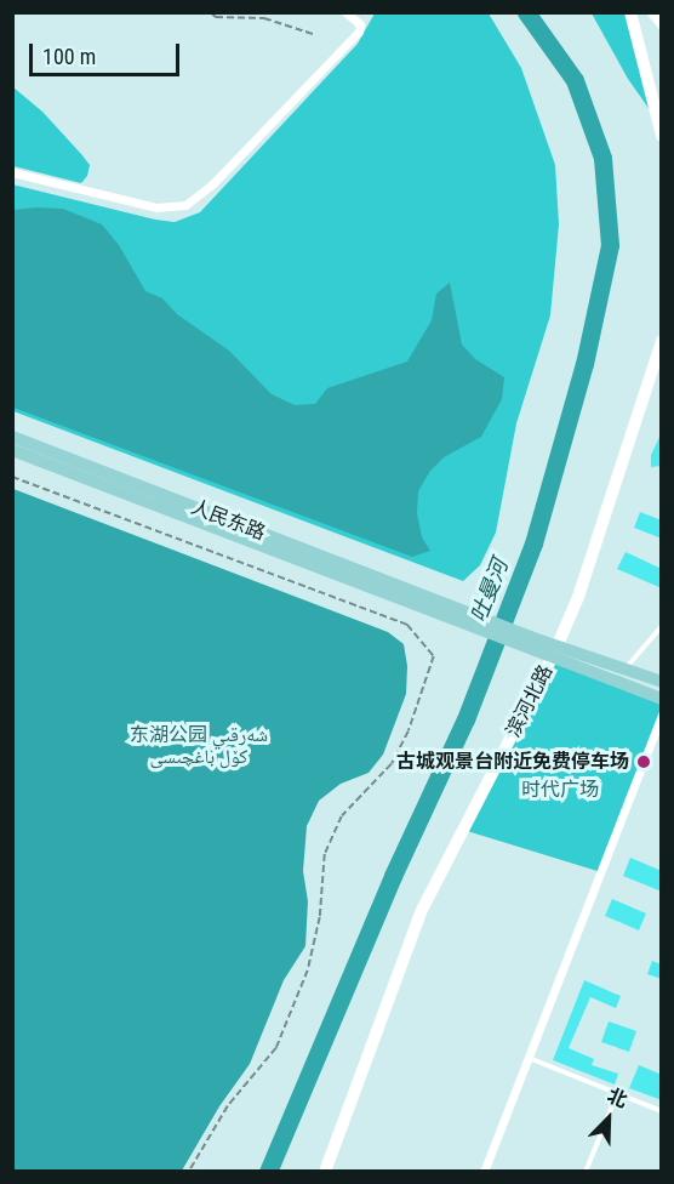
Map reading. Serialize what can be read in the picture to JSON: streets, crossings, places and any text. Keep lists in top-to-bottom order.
{
  "streets": {
    "main road": ["人民东路", "滨河北路"]
  },
  "water": ["吐曼河"],
  "parks": ["东湖公园 شەرقىي كۆل باغچىسى", "时代广场"],
  "places": ["古城观景台附近免费停车场"],
  "scale_bar": "100 m",
  "north": "top right"
}
